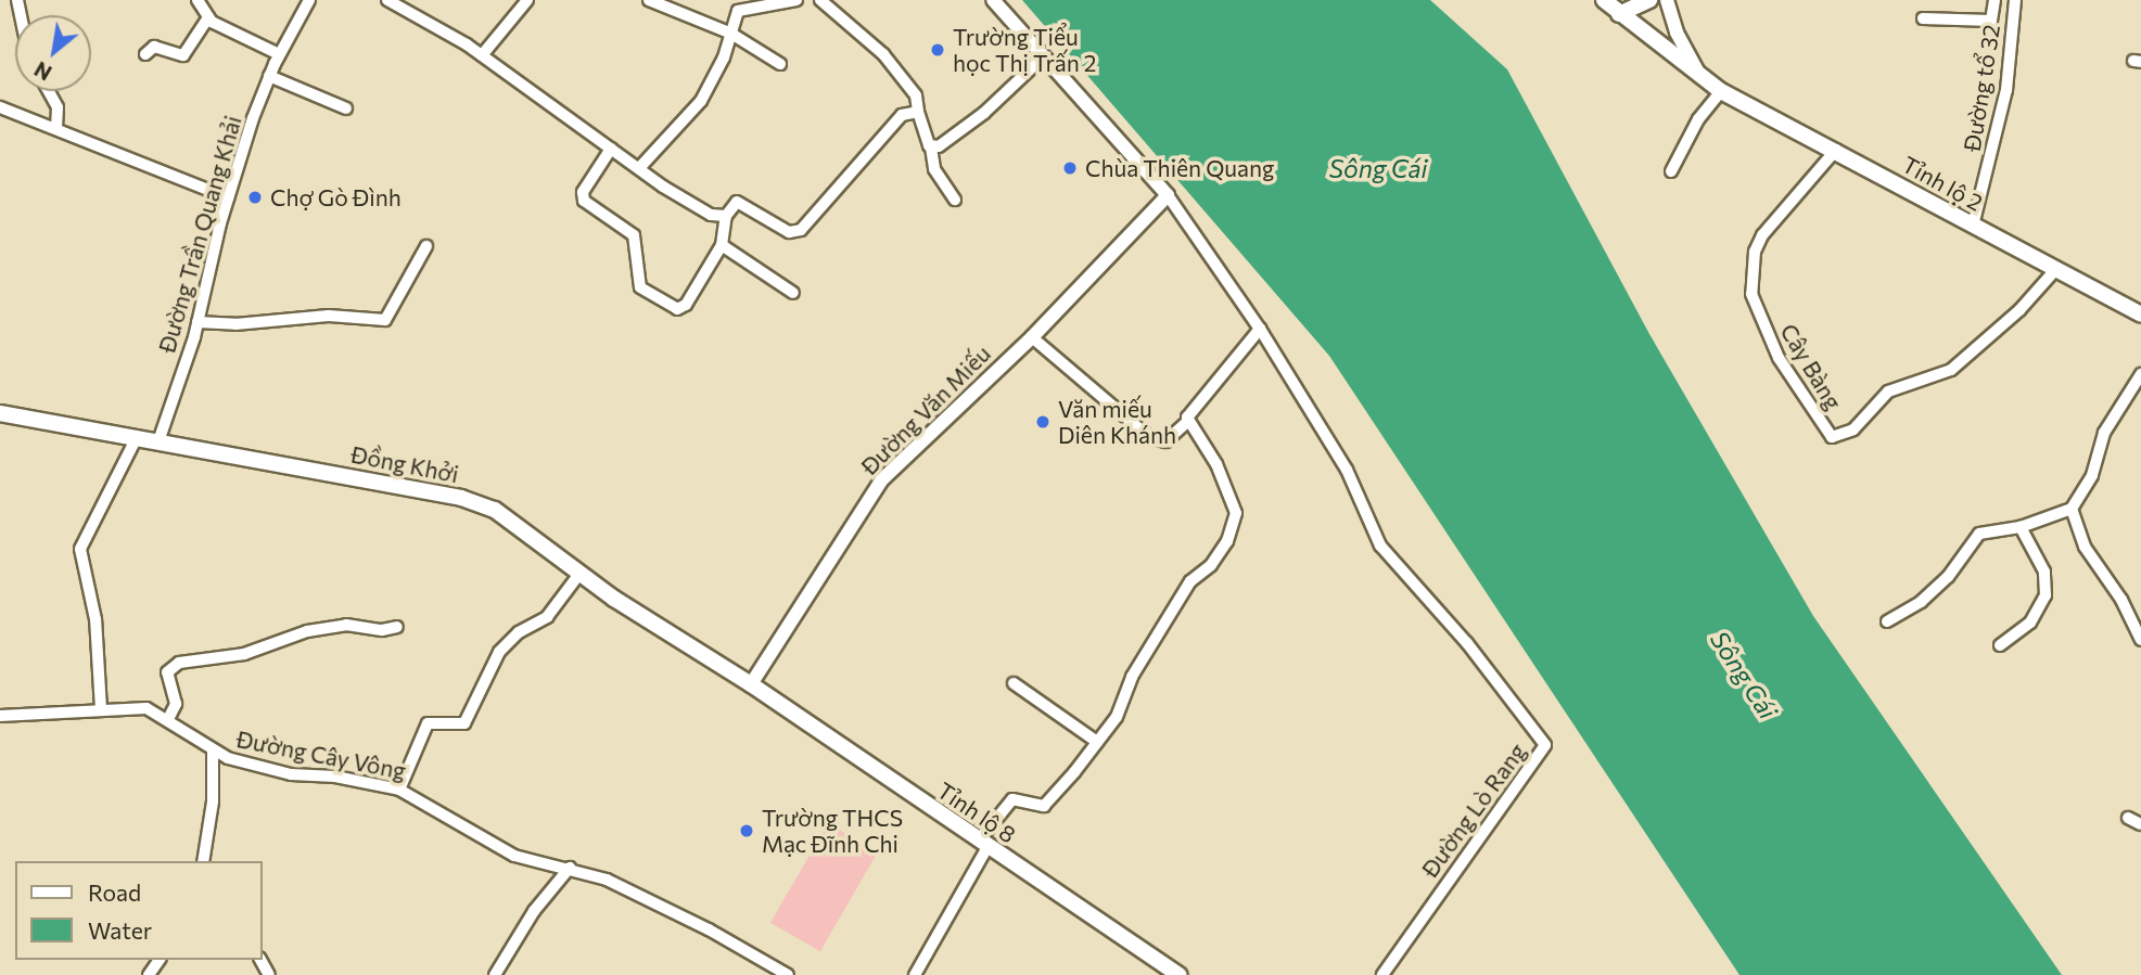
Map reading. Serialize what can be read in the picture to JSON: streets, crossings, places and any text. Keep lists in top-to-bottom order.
{
  "streets": {
    "main road": ["Tỉnh lộ 2", "Đồng Khởi", "Tỉnh lộ 8"],
    "street": [
      "Đường tổ 32",
      "Đường Trần Quang Khải",
      "Cây Bàng",
      "Đường Văn Miếu",
      "Đường Cây Vông",
      "Đường Lò Rang"
    ]
  },
  "crossings": [
    ["Đường tổ 32", "Tỉnh lộ 2"],
    ["Tỉnh lộ 2", "Cây Bàng"],
    ["Đường Trần Quang Khải", "Đồng Khởi"],
    ["Đường Văn Miếu", "Đồng Khởi"],
    ["Đường Văn Miếu", "Tỉnh lộ 8"],
    ["Đồng Khởi", "Tỉnh lộ 8"]
  ],
  "water": ["Sông Cái"],
  "places": [
    "Trường Tiểu học Thị Trấn 2",
    "Chùa Thiên Quang",
    "Chợ Gò Đình",
    "Văn miếu Diên Khánh",
    "Trường THCS Mạc Đĩnh Chi"
  ],
  "legend": ["Road", "Water"],
  "north": "bottom left"
}
